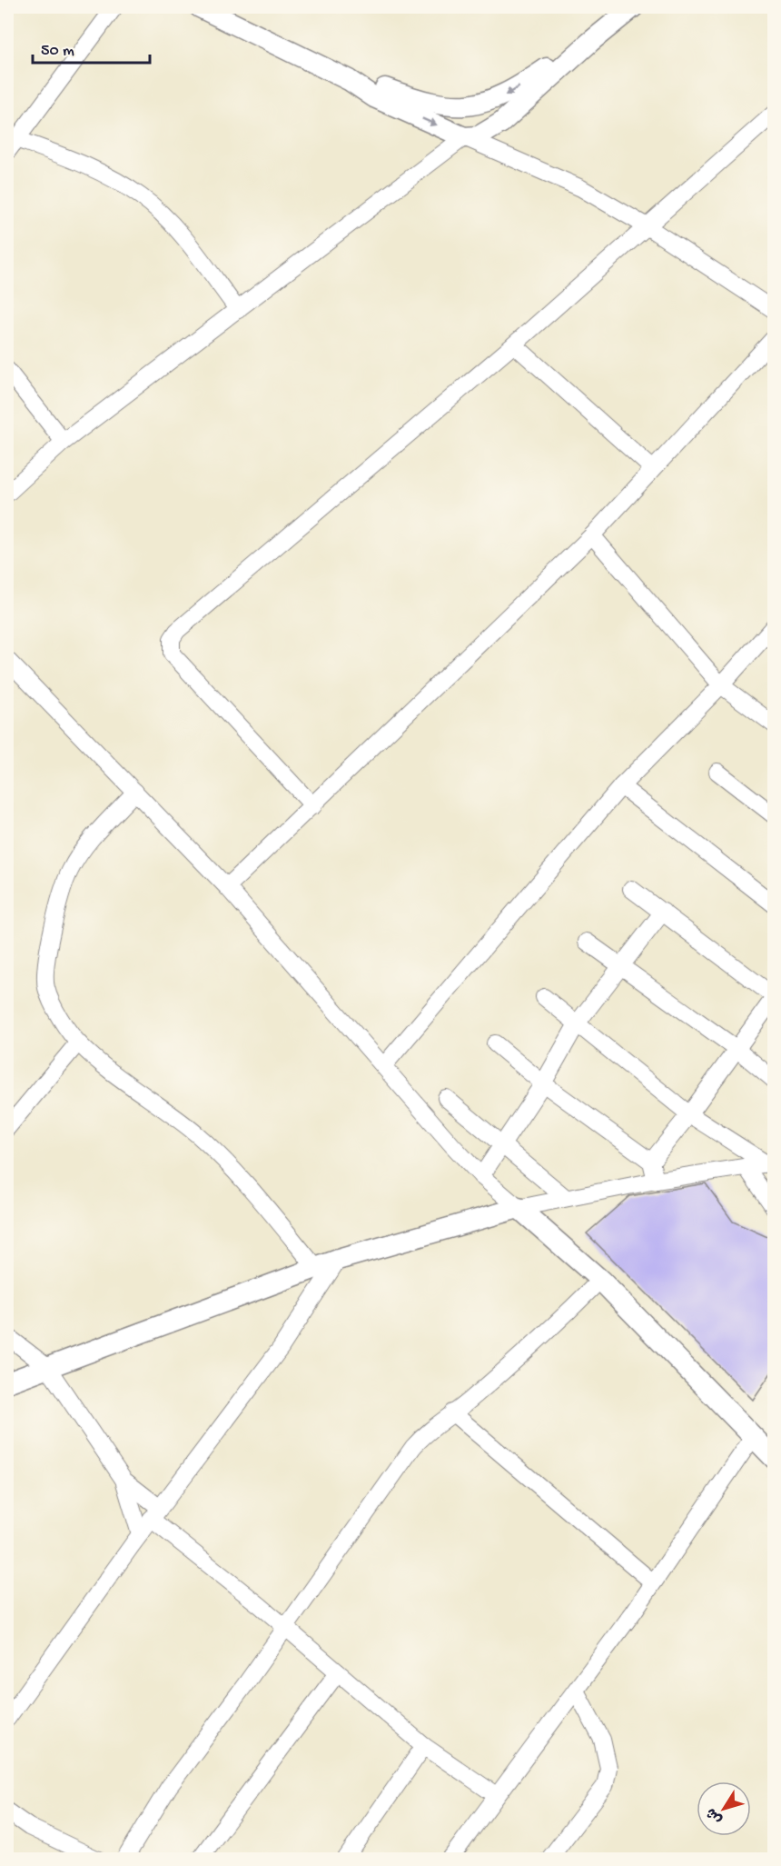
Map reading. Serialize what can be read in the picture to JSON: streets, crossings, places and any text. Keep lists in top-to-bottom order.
{
  "scale_bar": "50 m",
  "north": "bottom left"
}
